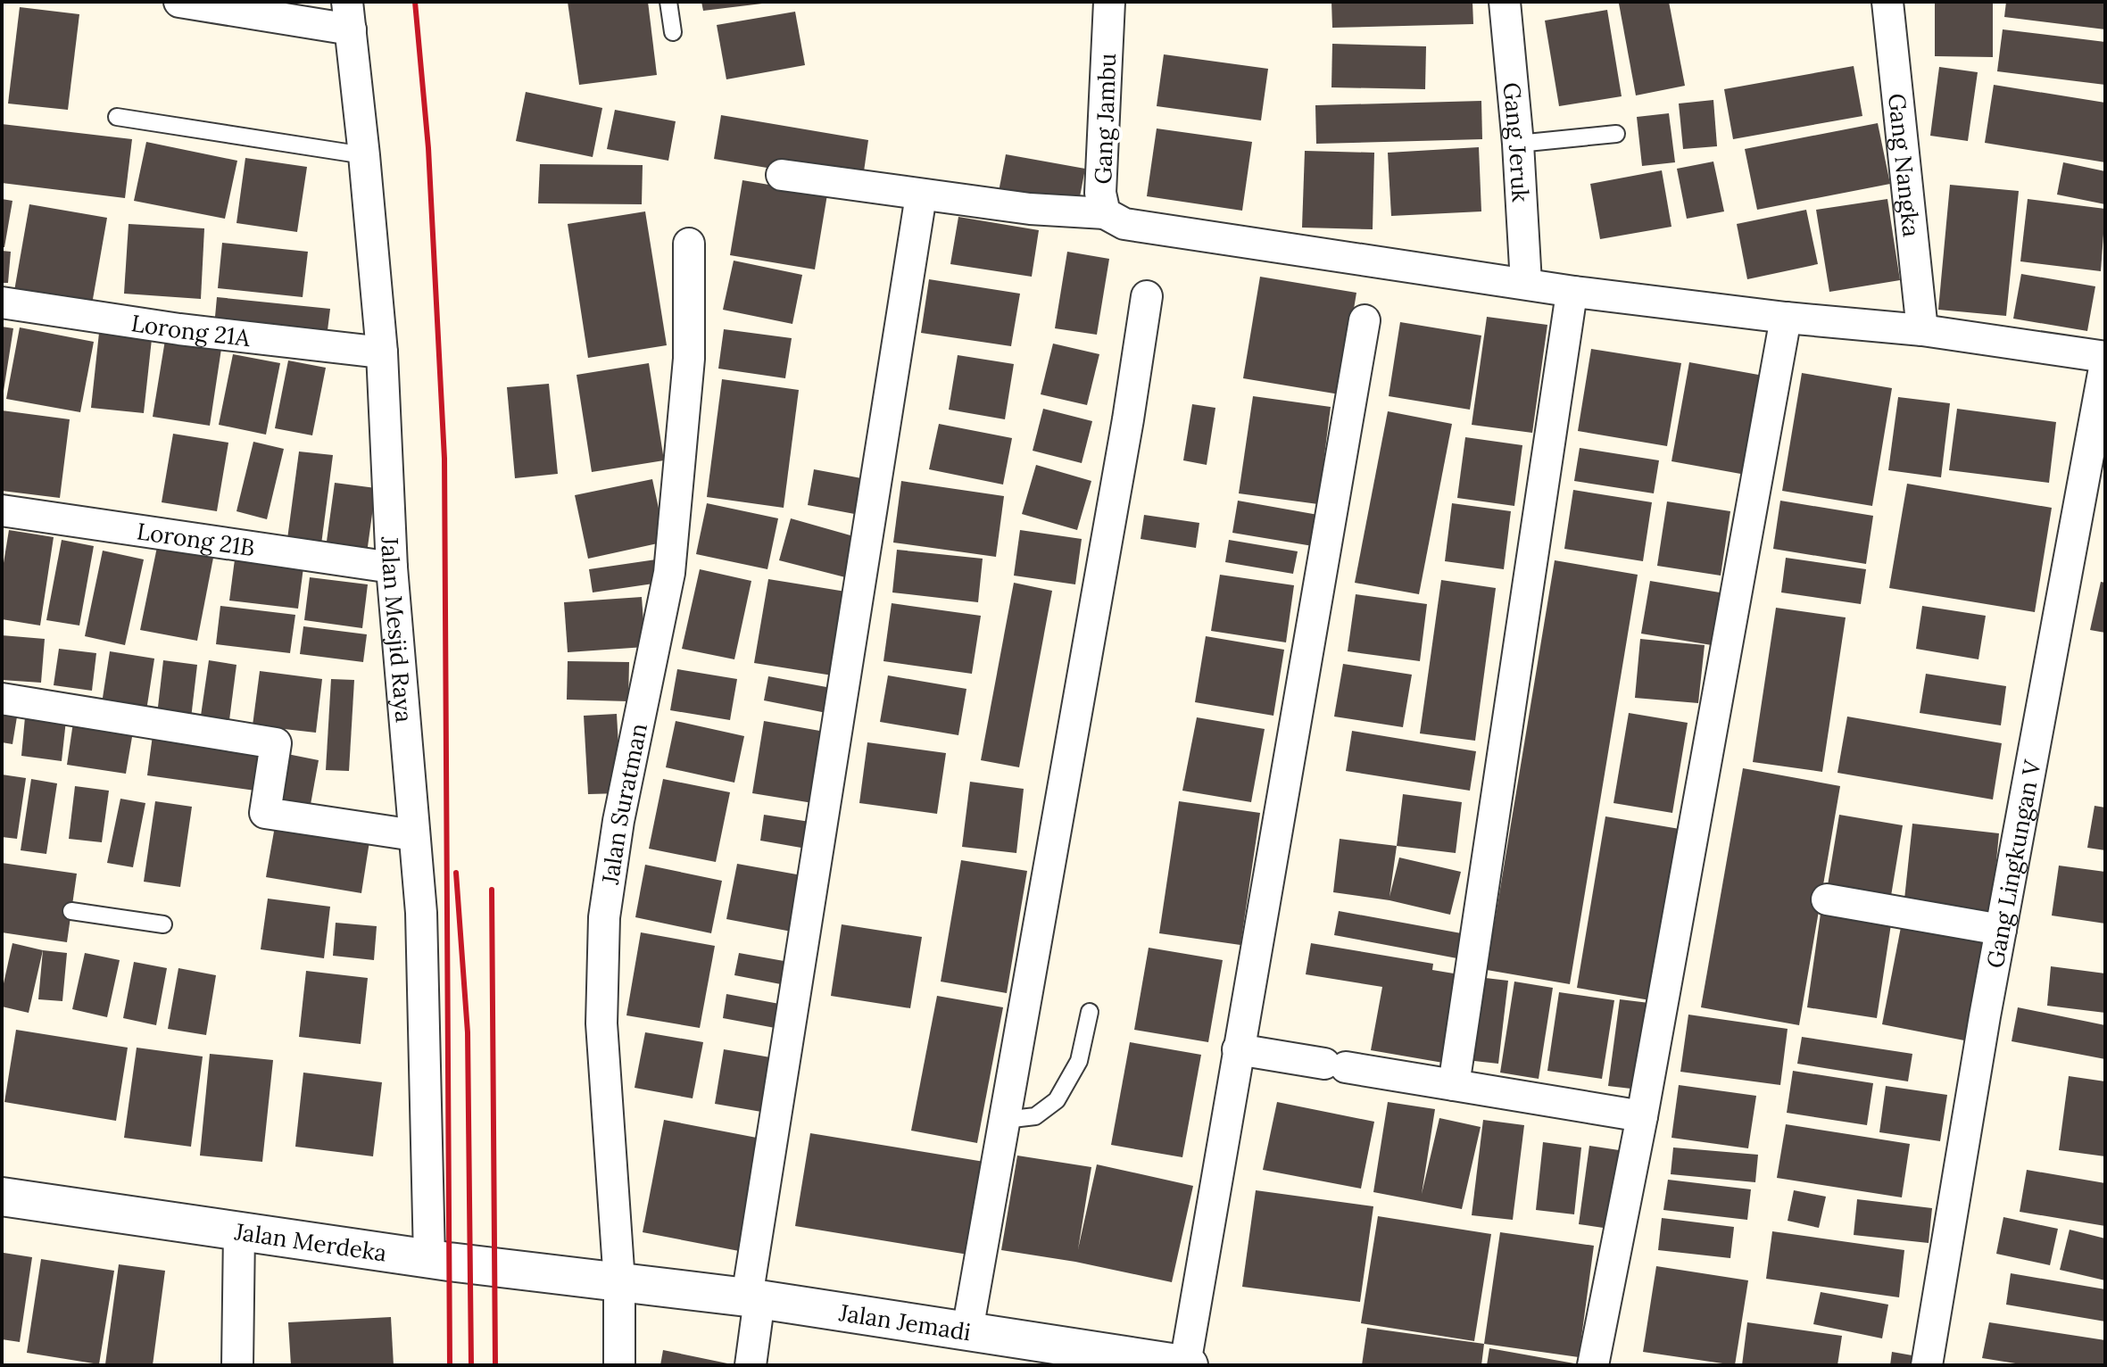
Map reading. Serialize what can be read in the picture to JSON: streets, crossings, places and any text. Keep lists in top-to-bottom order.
{
  "streets": {
    "street": [
      "Gang Jambu",
      "Gang Jeruk",
      "Gang Nangka",
      "Lorong 21A",
      "Lorong 21B",
      "Jalan Mesjid Raya",
      "Jalan Suratman",
      "Gang Lingkungan V",
      "Jalan Merdeka",
      "Jalan Jemadi"
    ]
  },
  "crossings": [
    ["Lorong 21A", "Jalan Mesjid Raya"],
    ["Lorong 21B", "Jalan Mesjid Raya"],
    ["Jalan Mesjid Raya", "Jalan Merdeka"],
    ["Jalan Suratman", "Jalan Merdeka"],
    ["Jalan Suratman", "Jalan Jemadi"],
    ["Jalan Merdeka", "Jalan Jemadi"]
  ]
}
